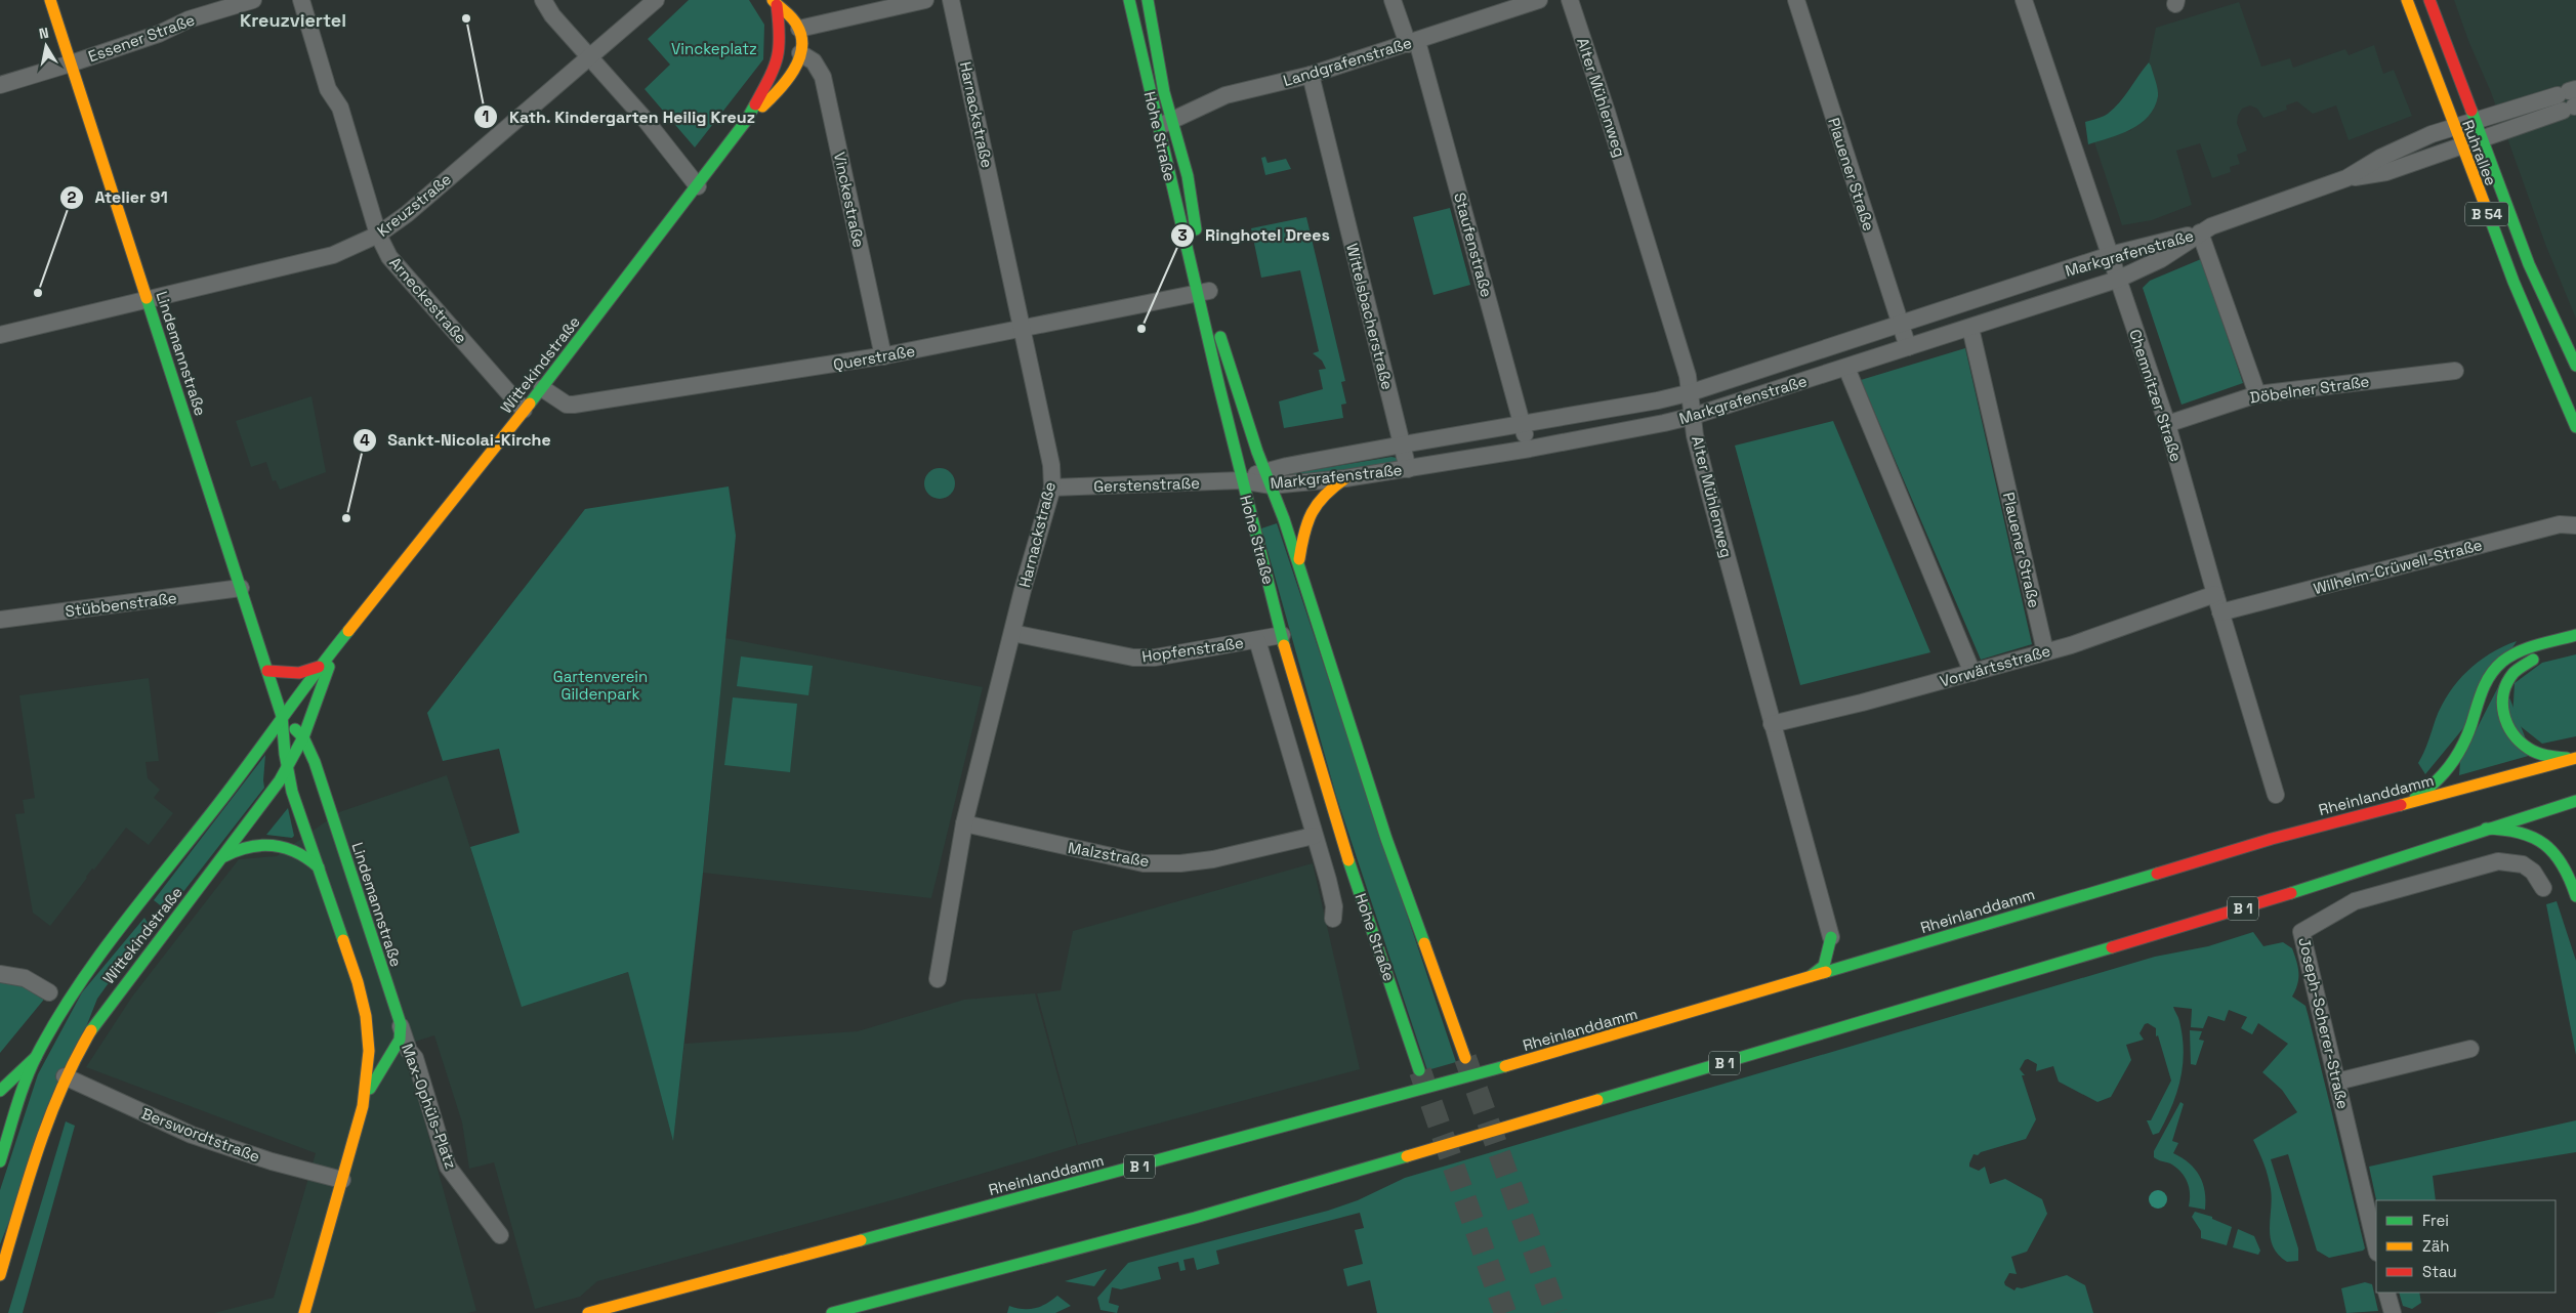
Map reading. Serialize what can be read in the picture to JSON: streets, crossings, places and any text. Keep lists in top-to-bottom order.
{
  "streets": {
    "main road": [
      "Hohe Straße",
      "Ruhrallee",
      "B 54",
      "Lindemannstraße",
      "Wittekindstraße",
      "Rheinlanddamm",
      "B 1"
    ],
    "street": [
      "Essener Straße",
      "Landgrafenstraße",
      "Alter Mühlenweg",
      "Harnackstraße",
      "Plauener Straße",
      "Vinckestraße",
      "Kreuzstraße",
      "Staufenstraße",
      "Markgrafenstraße",
      "Arneckestraße",
      "Wittelsbacherstraße",
      "Querstraße",
      "Döbelner Straße",
      "Chemnitzer Straße",
      "Gerstenstraße",
      "Wilhelm-Crüwell-Straße",
      "Stübbenstraße",
      "Hopfenstraße",
      "Vorwärtsstraße",
      "Malzstraße",
      "Joseph-Scherer-Straße",
      "Max-Ophüls-Platz",
      "Berswordtstraße"
    ]
  },
  "crossings": [
    ["Essener Straße", "Lindemannstraße"],
    ["Landgrafenstraße", "Hohe Straße"],
    ["Landgrafenstraße", "Staufenstraße"],
    ["Landgrafenstraße", "Wittelsbacherstraße"],
    ["Alter Mühlenweg", "Markgrafenstraße"],
    ["Alter Mühlenweg", "Vorwärtsstraße"],
    ["Harnackstraße", "Querstraße"],
    ["Harnackstraße", "Gerstenstraße"],
    ["Harnackstraße", "Hopfenstraße"],
    ["Harnackstraße", "Malzstraße"],
    ["Hohe Straße", "Markgrafenstraße"],
    ["Hohe Straße", "Querstraße"],
    ["Hohe Straße", "Gerstenstraße"],
    ["Hohe Straße", "Hopfenstraße"],
    ["Hohe Straße", "Malzstraße"],
    ["Ruhrallee", "Markgrafenstraße"],
    ["Plauener Straße", "Markgrafenstraße"],
    ["Plauener Straße", "Vorwärtsstraße"],
    ["Vinckestraße", "Querstraße"],
    ["Kreuzstraße", "Arneckestraße"],
    ["Kreuzstraße", "Lindemannstraße"],
    ["Staufenstraße", "Markgrafenstraße"],
    ["Markgrafenstraße", "Wittelsbacherstraße"],
    ["Markgrafenstraße", "Chemnitzer Straße"],
    ["Markgrafenstraße", "Gerstenstraße"],
    ["Arneckestraße", "Wittekindstraße"],
    ["Lindemannstraße", "Wittekindstraße"],
    ["Lindemannstraße", "Stübbenstraße"],
    ["Lindemannstraße", "Max-Ophüls-Platz"],
    ["Lindemannstraße", "Berswordtstraße"],
    ["Querstraße", "Wittekindstraße"],
    ["Wittekindstraße", "Berswordtstraße"],
    ["Döbelner Straße", "Chemnitzer Straße"],
    ["Chemnitzer Straße", "Wilhelm-Crüwell-Straße"],
    ["Chemnitzer Straße", "Vorwärtsstraße"]
  ],
  "districts": ["Kreuzviertel"],
  "parks": ["Vinckeplatz", "Gartenverein Gildenpark"],
  "places": [
    "Kath. Kindergarten Heilig Kreuz",
    "Atelier 91",
    "Ringhotel Drees",
    "Sankt-Nicolai-Kirche"
  ],
  "legend": ["Frei", "Zäh", "Stau"],
  "north": "top"
}
